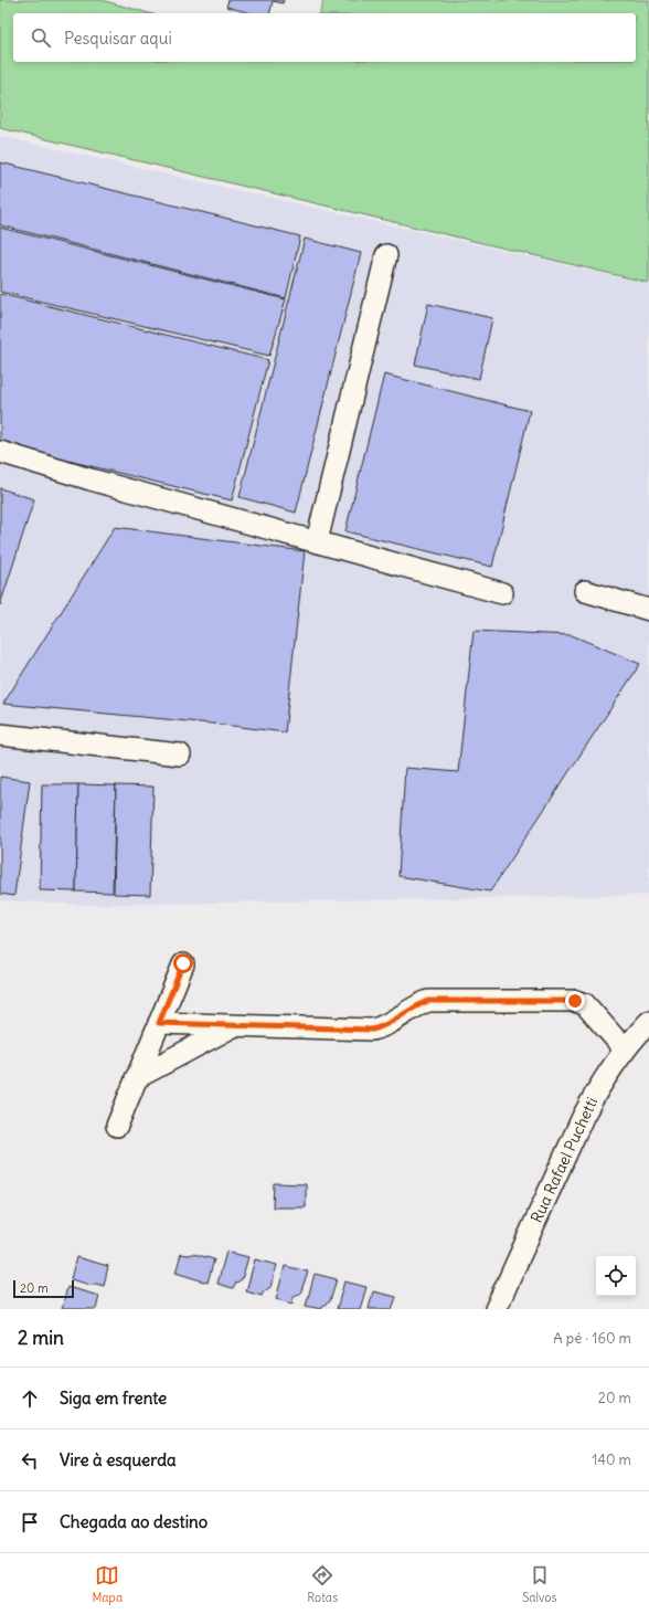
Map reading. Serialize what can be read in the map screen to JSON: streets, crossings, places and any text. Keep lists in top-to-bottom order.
{
  "streets": {
    "street": ["Rua Rafael Puchetti"]
  },
  "scale_bar": "20 m",
  "page": {
    "search": "Pesquisar aqui",
    "scale": "20 m",
    "heading": ["2 min", "A pé · 160 m"],
    "list": [
      ["Siga em frente", "20 m"],
      ["Vire à esquerda", "140 m"],
      "Chegada ao destino"
    ],
    "nav": ["Mapa", "Rotas", "Salvos"]
  }
}
